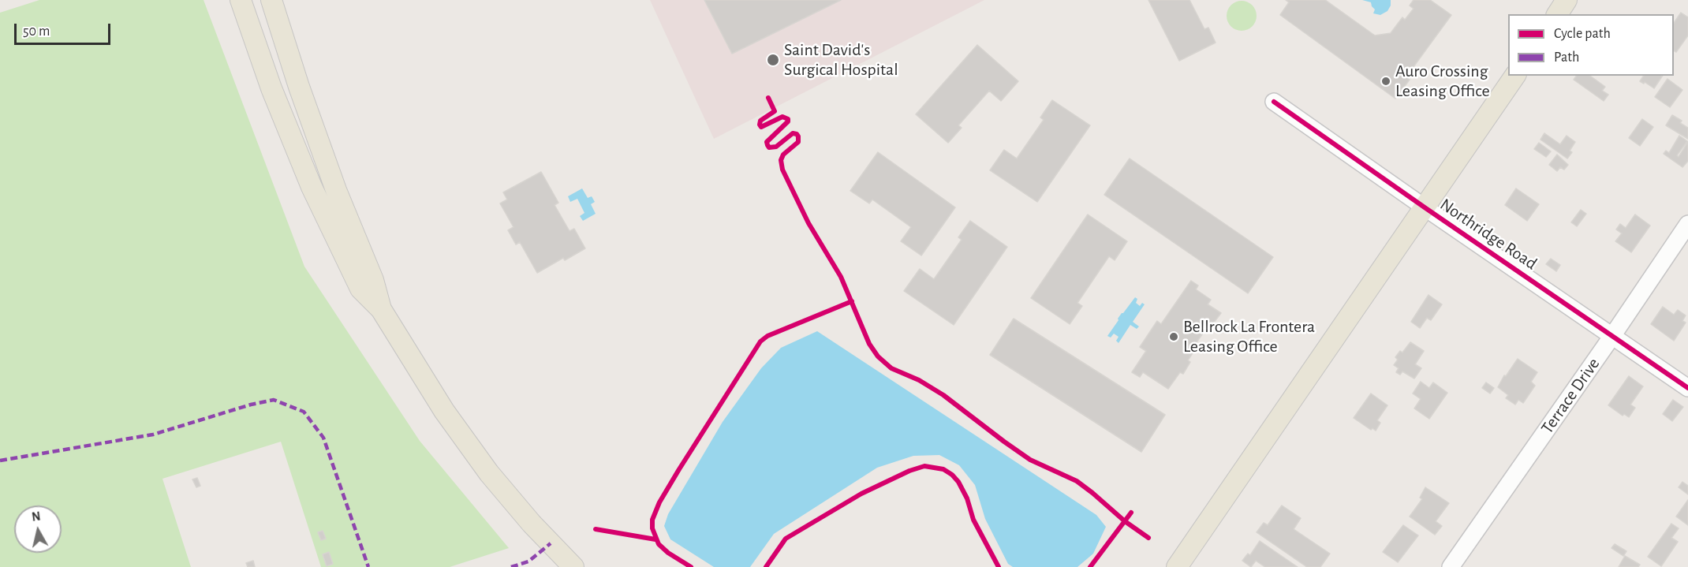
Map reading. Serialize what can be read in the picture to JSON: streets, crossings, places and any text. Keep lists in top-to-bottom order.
{
  "streets": {
    "street": ["Northridge Road", "Terrace Drive"]
  },
  "crossings": [
    ["Northridge Road", "Terrace Drive"]
  ],
  "places": ["Saint David's Surgical Hospital", "Auro Crossing Leasing Office", "Bellrock La Frontera Leasing Office"],
  "legend": ["Cycle path", "Path"],
  "scale_bar": "50 m",
  "north": "top"
}
